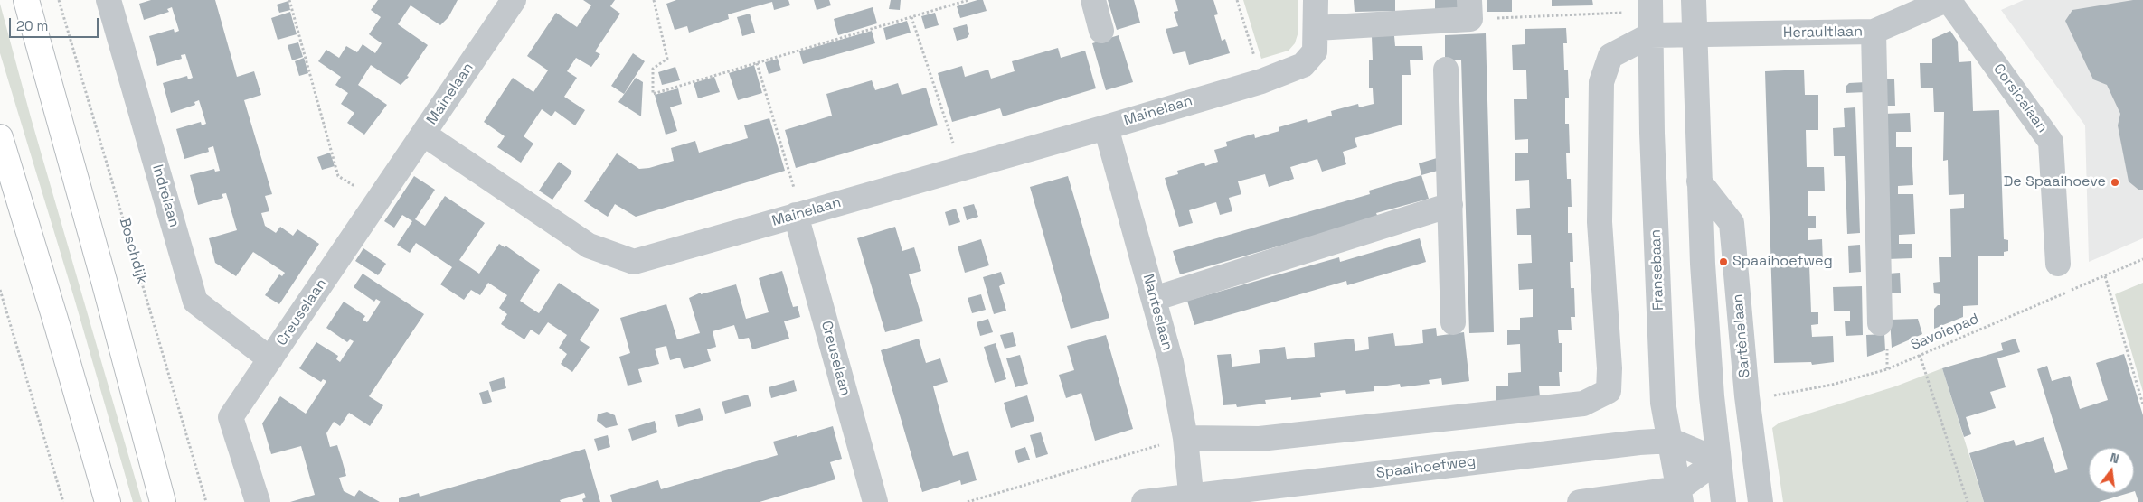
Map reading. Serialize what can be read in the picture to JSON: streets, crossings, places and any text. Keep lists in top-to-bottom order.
{
  "streets": {
    "street": [
      "Heraultlaan",
      "Mainelaan",
      "Corsicalaan",
      "Indrelaan",
      "Fransebaan",
      "Creuselaan",
      "Nanteslaan",
      "Sartènelaan",
      "Spaaihoefweg"
    ],
    "path": ["Boschdijk", "Savoiepad"]
  },
  "crossings": [
    ["Heraultlaan", "Corsicalaan"],
    ["Mainelaan", "Creuselaan"],
    ["Mainelaan", "Nanteslaan"],
    ["Indrelaan", "Creuselaan"],
    ["Fransebaan", "Spaaihoefweg"],
    ["Nanteslaan", "Spaaihoefweg"],
    ["Savoiepad", "Sartènelaan"]
  ],
  "places": ["De Spaaihoeve", "Spaaihoefweg"],
  "scale_bar": "20 m",
  "north": "top"
}
